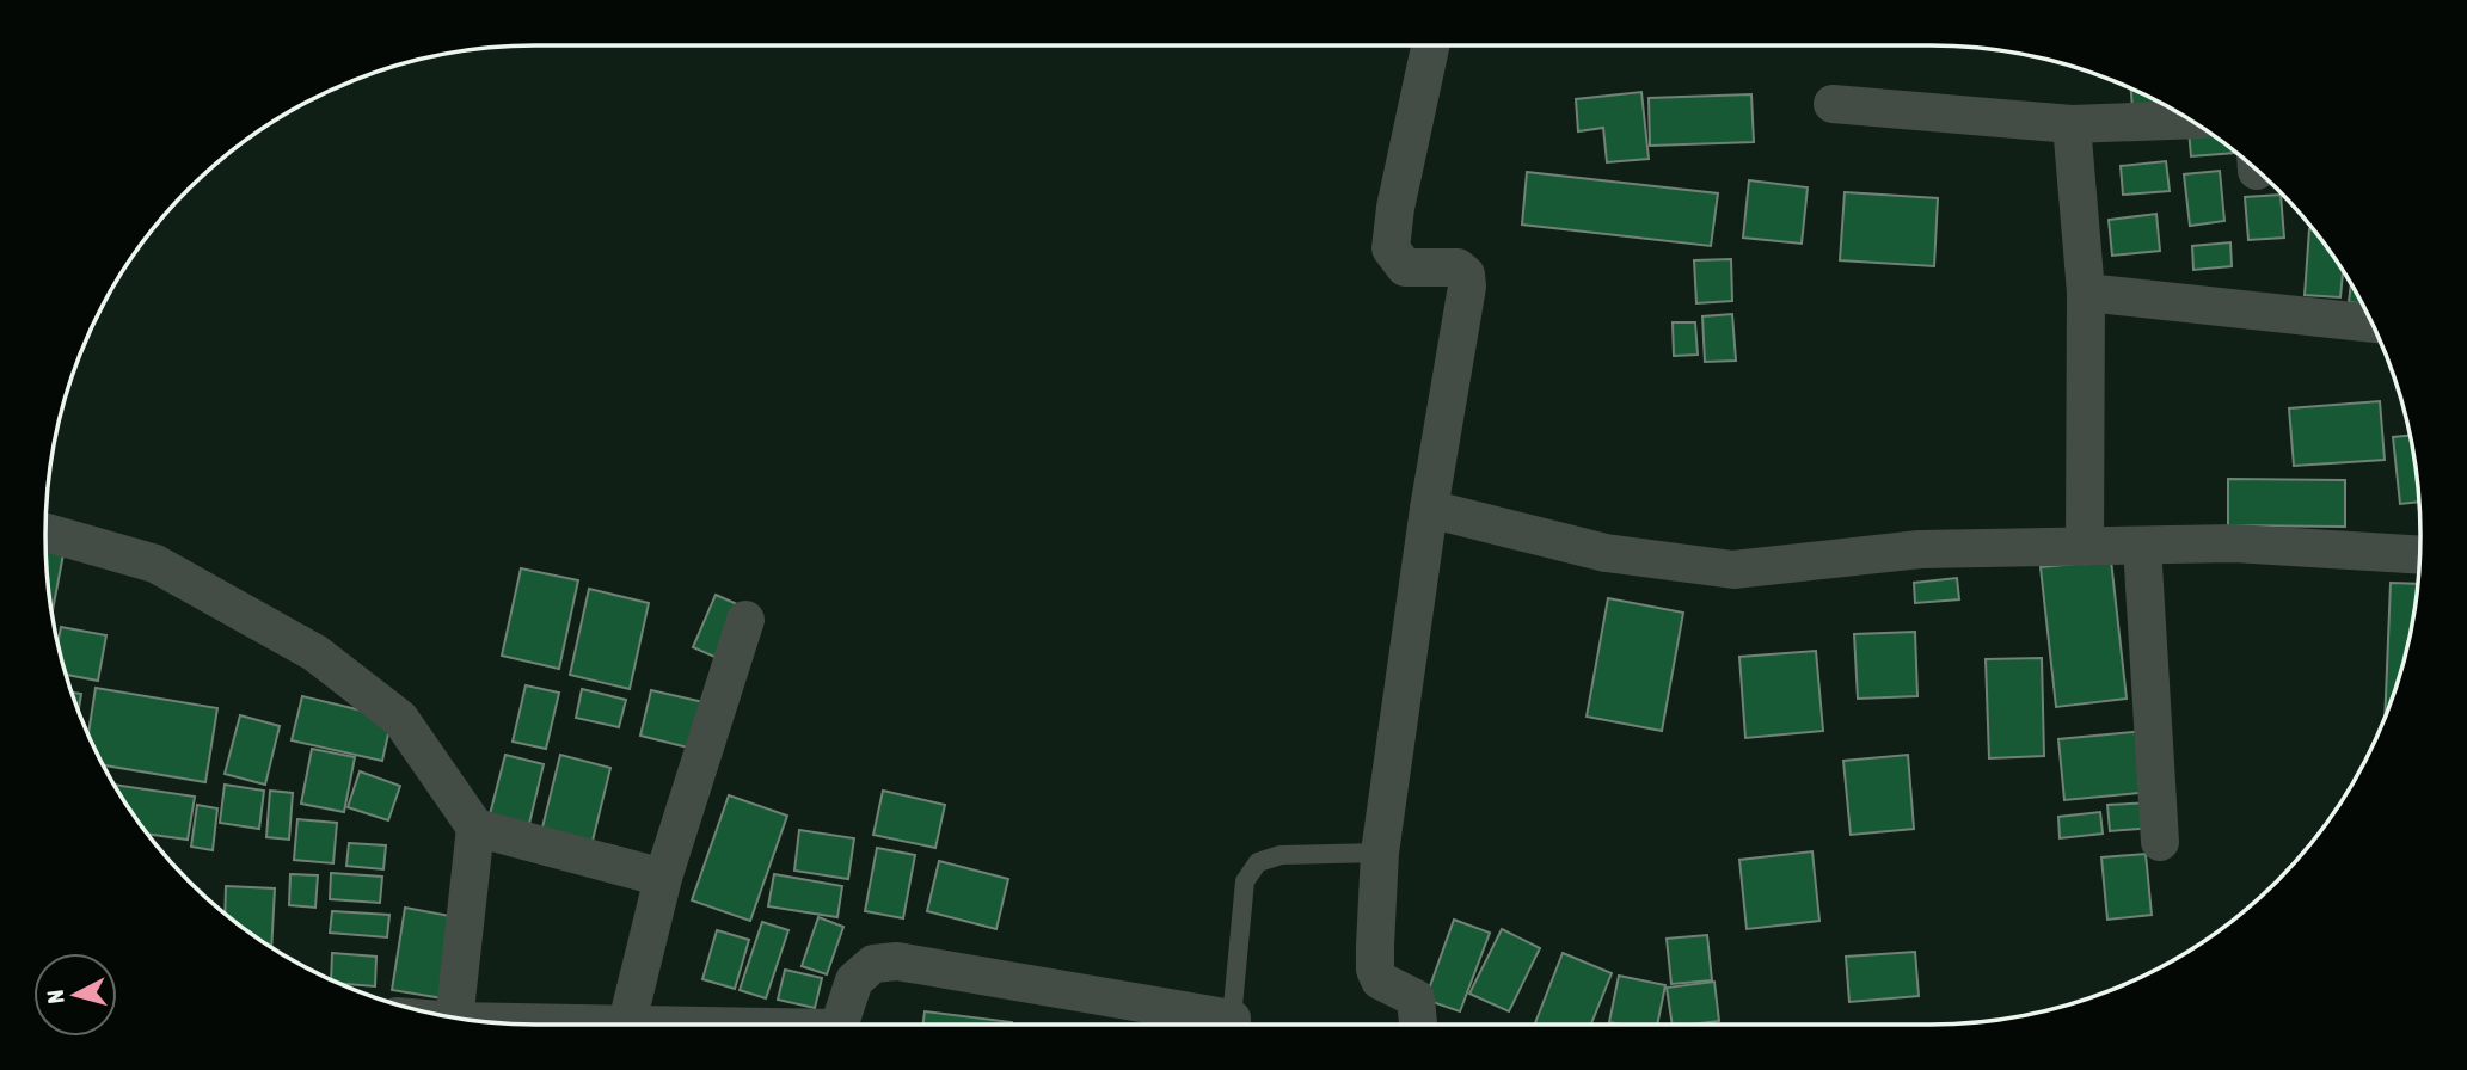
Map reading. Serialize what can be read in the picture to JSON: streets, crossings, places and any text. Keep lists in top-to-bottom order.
{
  "north": "left"
}
